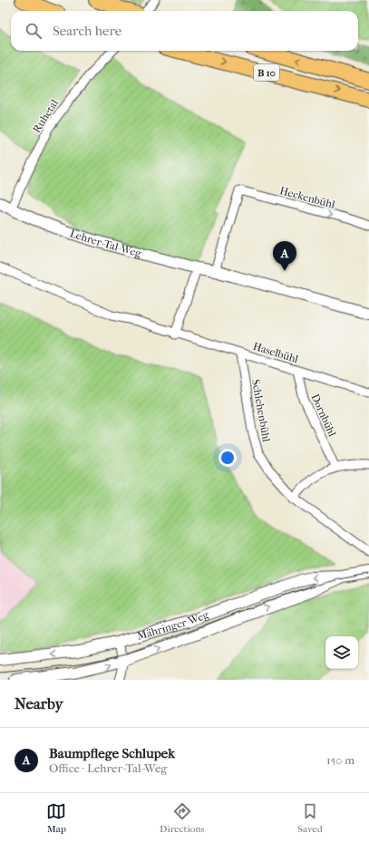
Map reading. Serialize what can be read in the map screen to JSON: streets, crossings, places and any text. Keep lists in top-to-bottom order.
{
  "streets": {
    "highway": ["B 10"],
    "street": [
      "Ruhetal",
      "Heckenbühl",
      "Lehrer-Tal-Weg",
      "Haselbühl",
      "Schlehenbühl",
      "Dornbühl",
      "Mähringer Weg"
    ]
  },
  "crossings": [
    ["Ruhetal", "Lehrer-Tal-Weg"],
    ["Heckenbühl", "Lehrer-Tal-Weg"],
    ["Haselbühl", "Schlehenbühl"],
    ["Haselbühl", "Dornbühl"]
  ],
  "page": {
    "search": "Search here",
    "pins": "A",
    "heading": "Nearby",
    "list": [
      {
        "mark": "A",
        "name": "Baumpflege Schlupek",
        "note": "Office · Lehrer-Tal-Weg",
        "value": "150 m"
      }
    ],
    "nav": ["Map", "Directions", "Saved"]
  }
}
